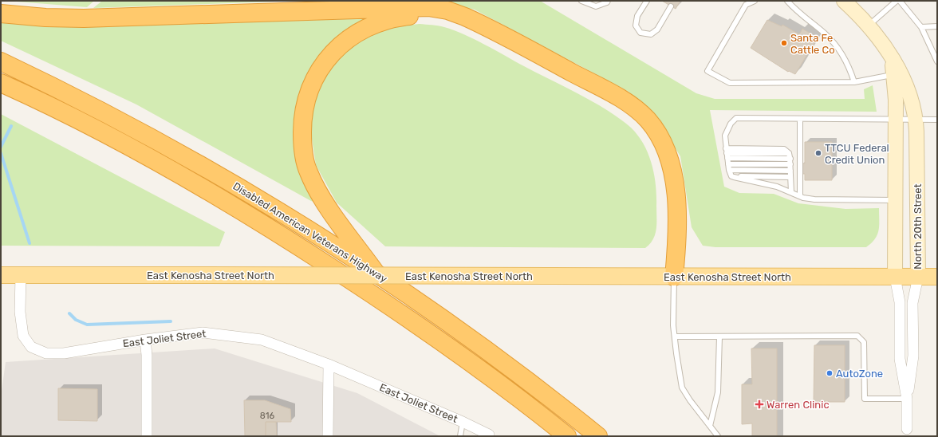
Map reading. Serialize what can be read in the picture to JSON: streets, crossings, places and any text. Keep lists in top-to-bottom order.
{
  "streets": {
    "highway": ["Disabled American Veterans Highway"],
    "main road": ["East Kenosha Street North"],
    "street": ["North 20th Street", "East Joliet Street"]
  },
  "crossings": [
    ["North 20th Street", "East Kenosha Street North"],
    ["East Kenosha Street North", "East Joliet Street"]
  ],
  "places": {
    "other": ["Santa Fe Cattle Co", "TTCU Federal Credit Union", "AutoZone"],
    "health": ["Warren Clinic"]
  },
  "house_numbers": ["816"]
}
